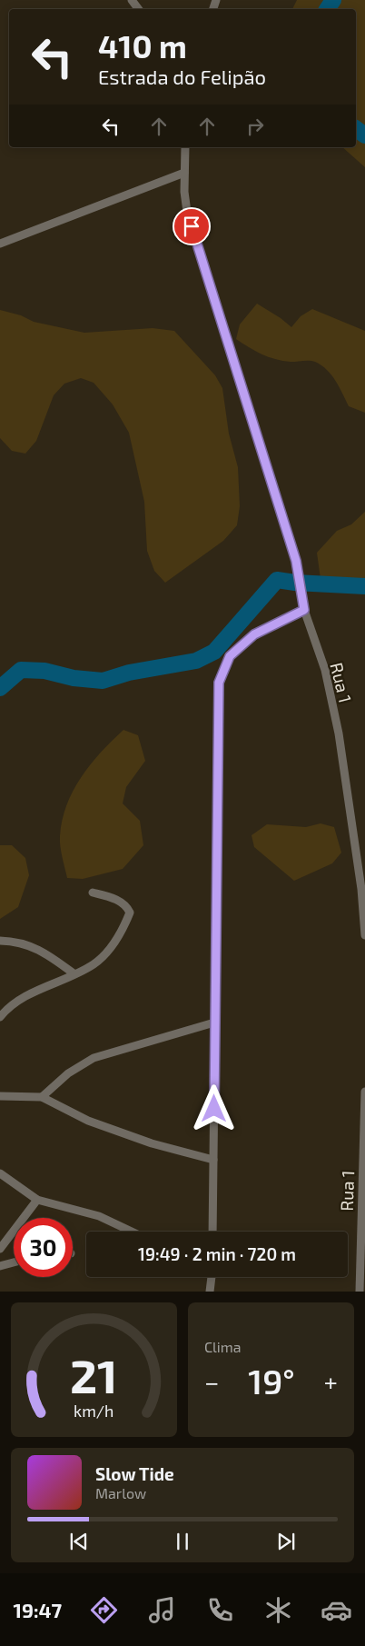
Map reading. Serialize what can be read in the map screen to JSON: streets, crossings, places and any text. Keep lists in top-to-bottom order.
{
  "streets": {
    "street": ["Rua 1"]
  },
  "page": {
    "turn": ["410 m", "Estrada do Felipão"],
    "limit": "30",
    "trip": "19:49 · 2 min · 720 m",
    "tile": "Clima",
    "heat": ["−", "19°", "+"],
    "song": ["Slow Tide", "Marlow"],
    "tabs": "19:47",
    "gauge": ["21", "km/h"]
  }
}
